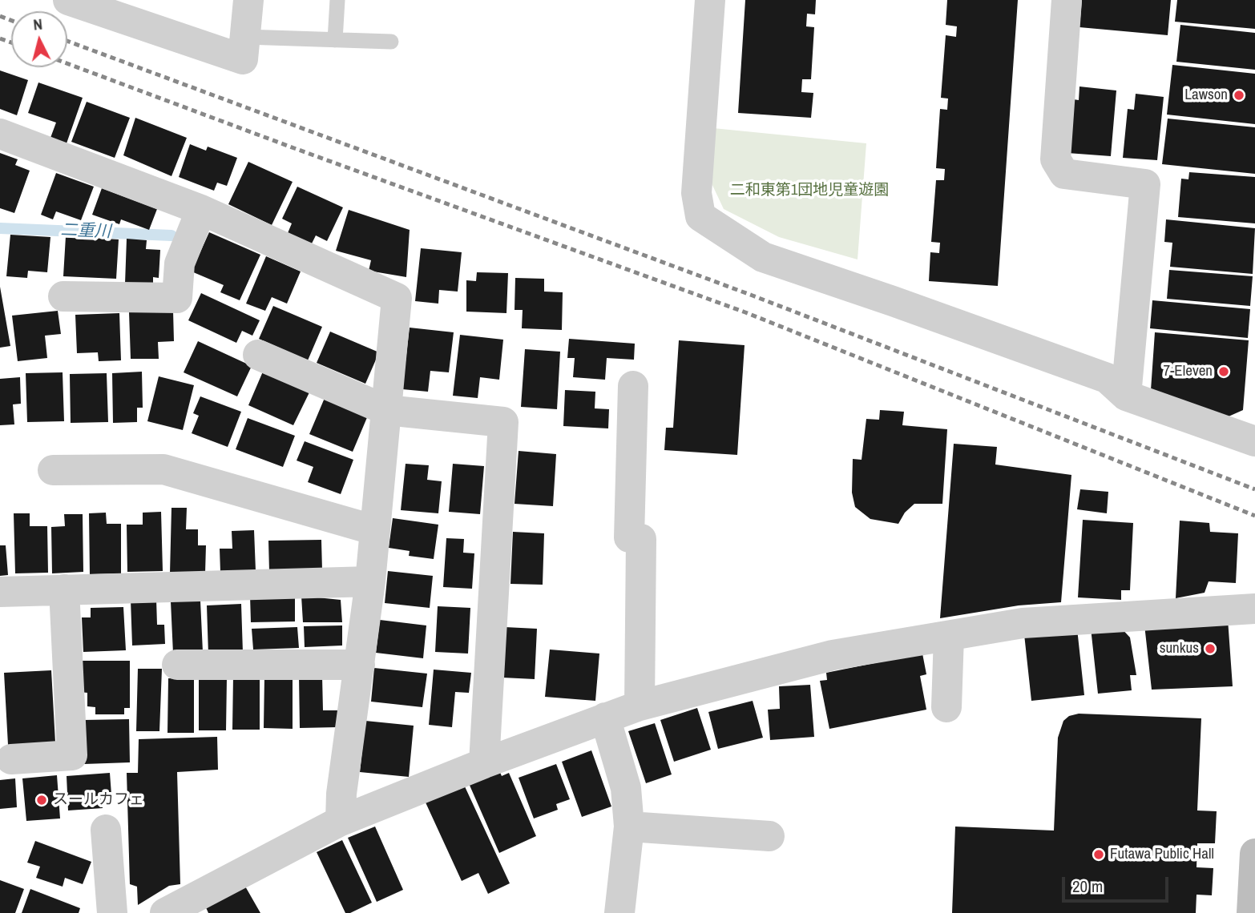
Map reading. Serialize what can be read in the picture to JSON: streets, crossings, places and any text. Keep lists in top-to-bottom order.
{
  "water": ["二重川"],
  "parks": ["二和東第1団地児童遊園"],
  "places": [
    "Lawson",
    "7-Eleven",
    "sunkus",
    "スールカフェ",
    "Futawa Public Hall"
  ],
  "scale_bar": "20 m",
  "north": "top"
}
